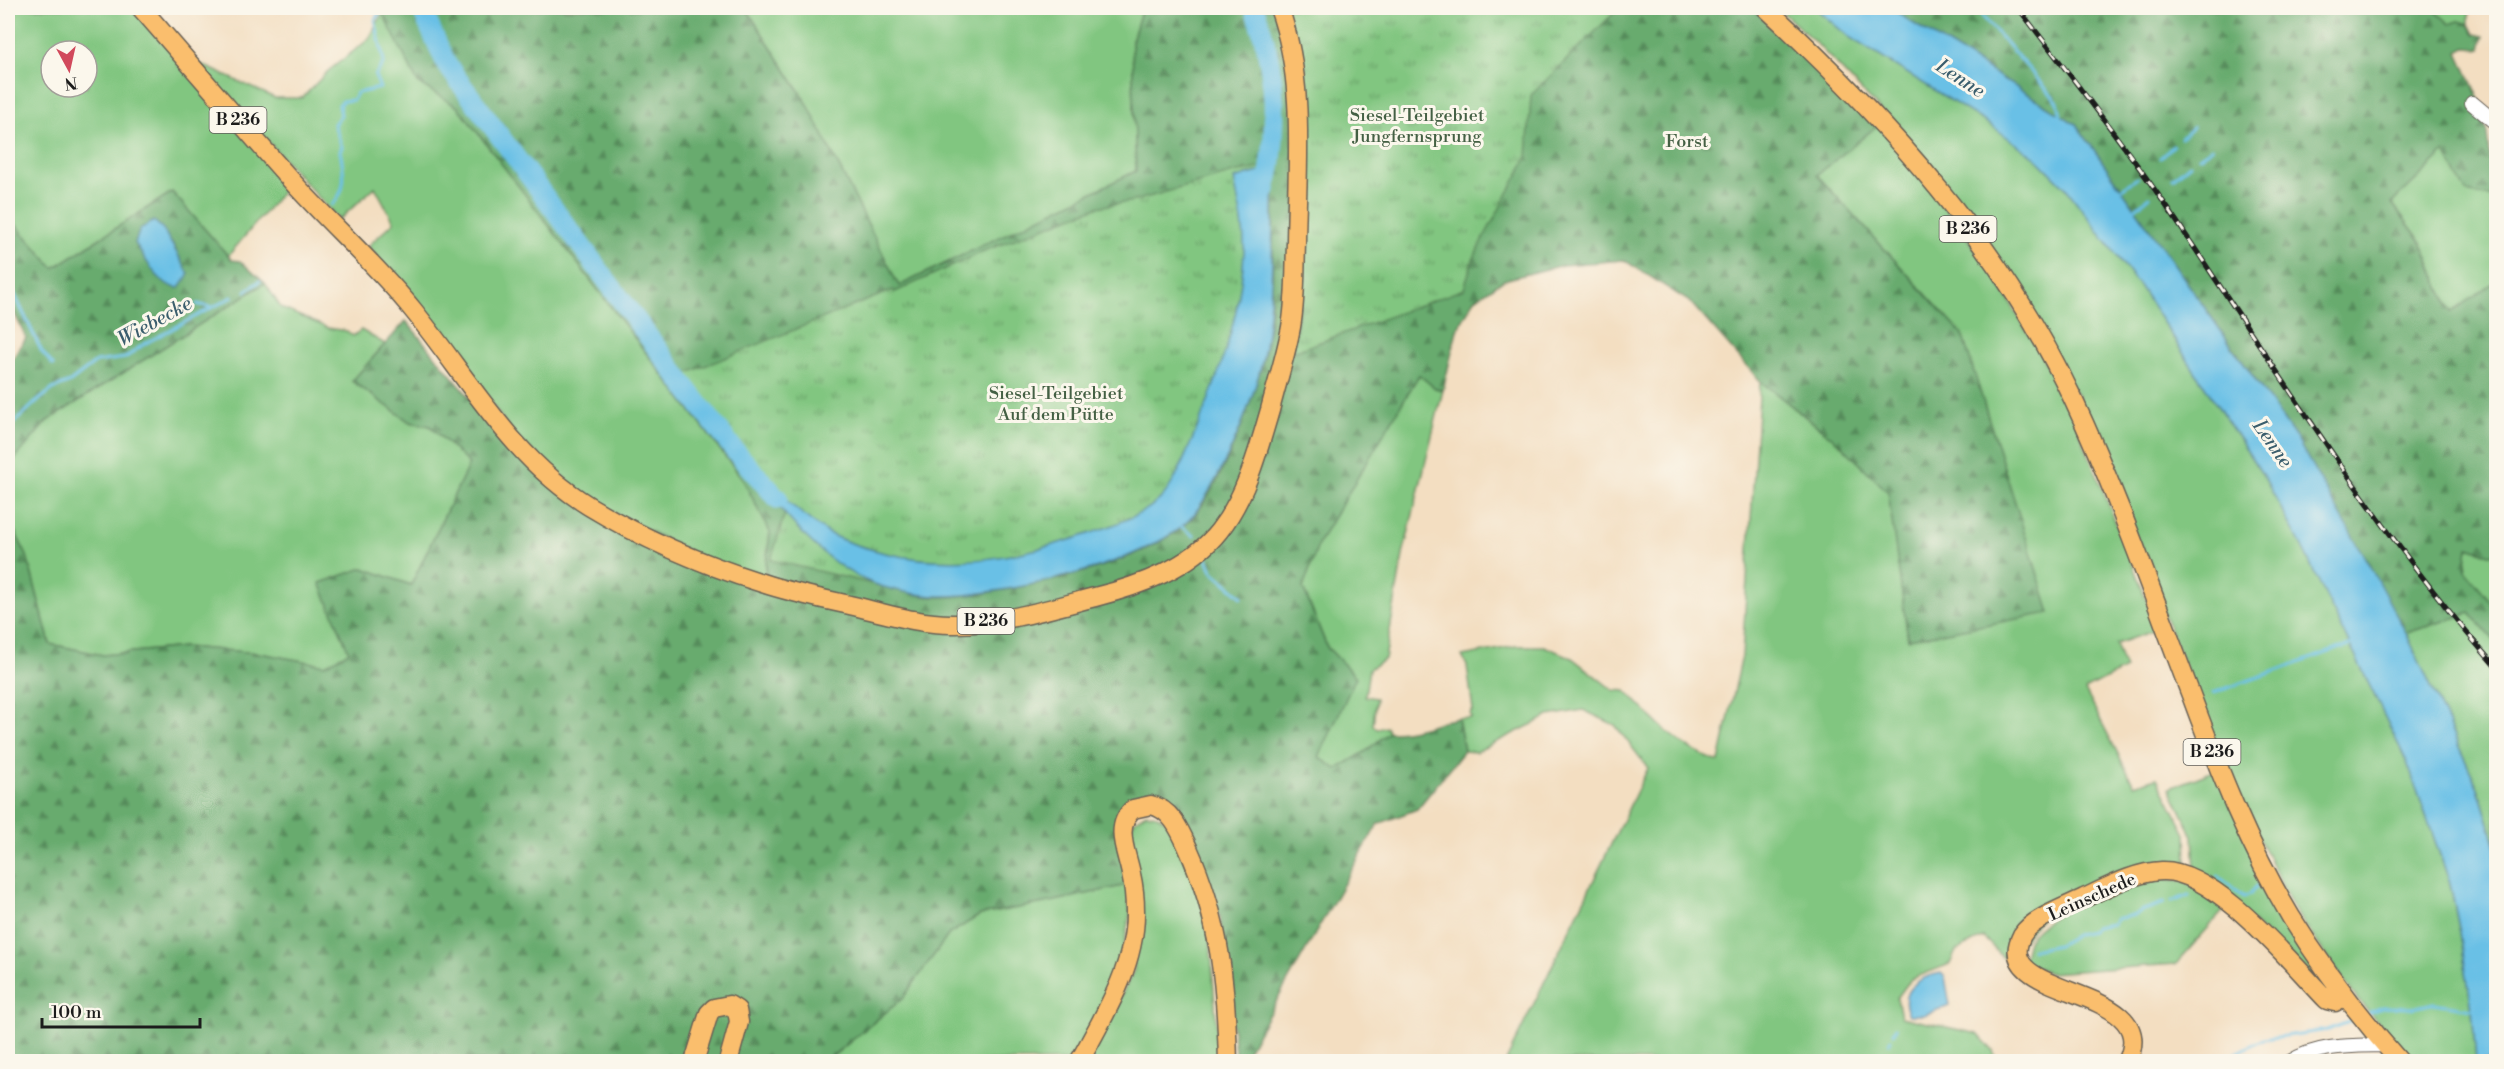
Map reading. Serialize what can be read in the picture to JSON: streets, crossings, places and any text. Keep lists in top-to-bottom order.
{
  "streets": {
    "main road": ["B 236", "Leinschede"]
  },
  "crossings": [
    ["B 236", "Leinschede"]
  ],
  "water": ["Lenne", "Wiebecke"],
  "parks": ["Siesel-Teilgebiet Jungfernsprung", "Forst", "Siesel-Teilgebiet Auf dem Pütte"],
  "scale_bar": "100 m",
  "north": "bottom"
}
